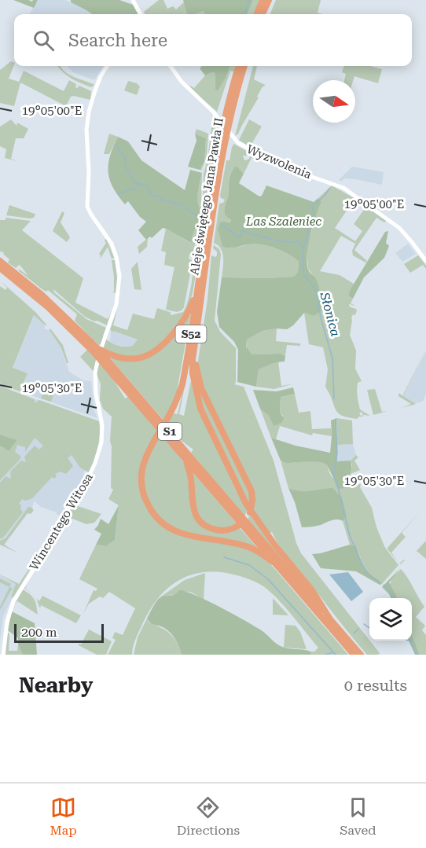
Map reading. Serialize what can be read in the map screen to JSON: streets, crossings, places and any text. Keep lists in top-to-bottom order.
{
  "streets": {
    "highway": ["Aleje świętego Jana Pawła II", "S52", "S1"],
    "street": ["Wyzwolenia", "Wincentego Witosa"]
  },
  "crossings": [
    ["Aleje świętego Jana Pawła II", "S52"],
    ["S52", "S1"]
  ],
  "water": ["Słonica"],
  "parks": ["Las Szaleniec"],
  "scale_bar": "200 m",
  "north": "right",
  "page": {
    "search": "Search here",
    "scale": "200 m",
    "heading": ["Nearby", "0 results"],
    "nav": ["Map", "Directions", "Saved"]
  },
  "coordinates": ["19°05'00\"E", "19°05'30\"E"]
}
